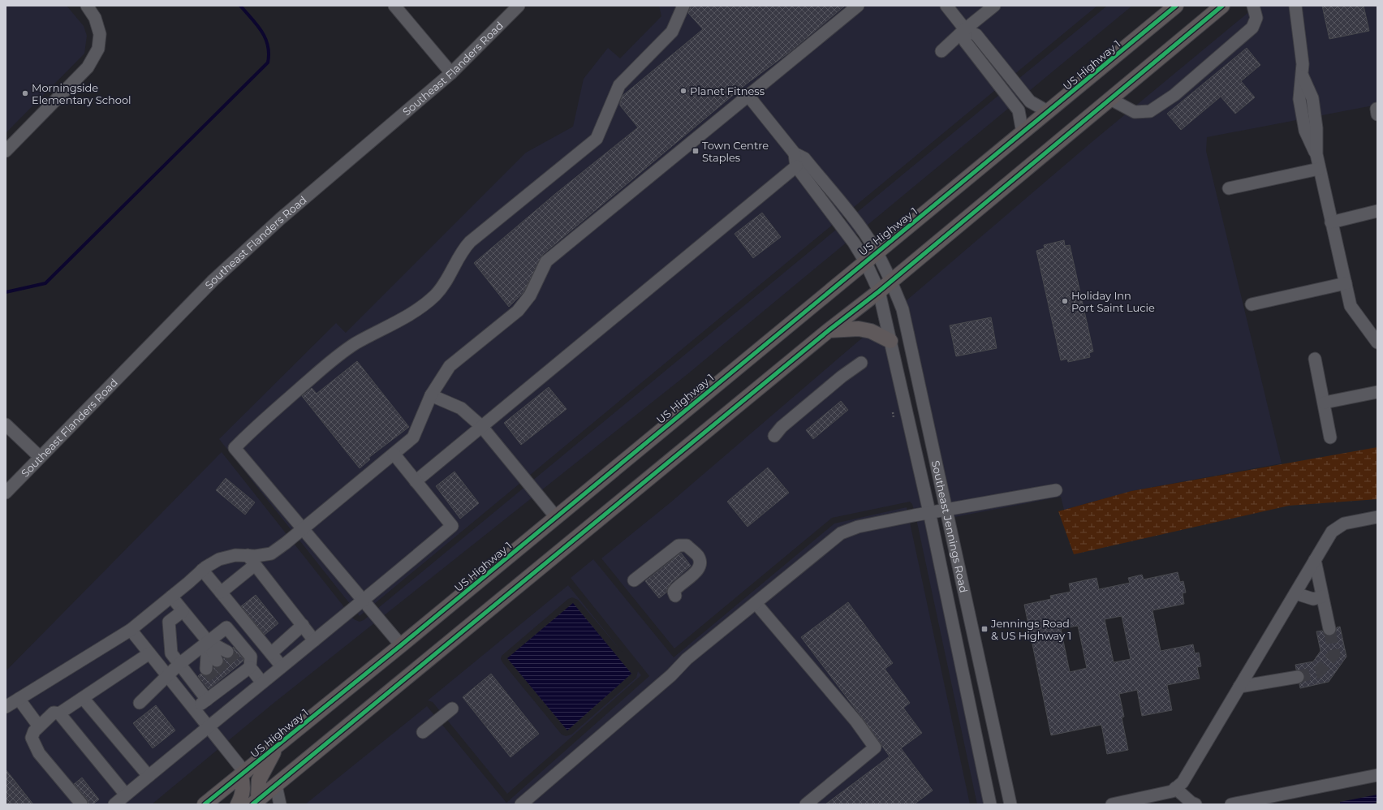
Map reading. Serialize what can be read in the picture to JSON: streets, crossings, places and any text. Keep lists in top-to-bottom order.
{
  "streets": {
    "main road": ["US Highway 1"],
    "street": ["Southeast Flanders Road", "Southeast Jennings Road"]
  },
  "crossings": [
    ["US Highway 1", "Southeast Jennings Road"]
  ],
  "places": {
    "other": ["Planet Fitness", "Morningside Elementary School", "Holiday Inn Port Saint Lucie"],
    "transit": ["Town Centre Staples", "Jennings Road & US Highway 1"]
  }
}
